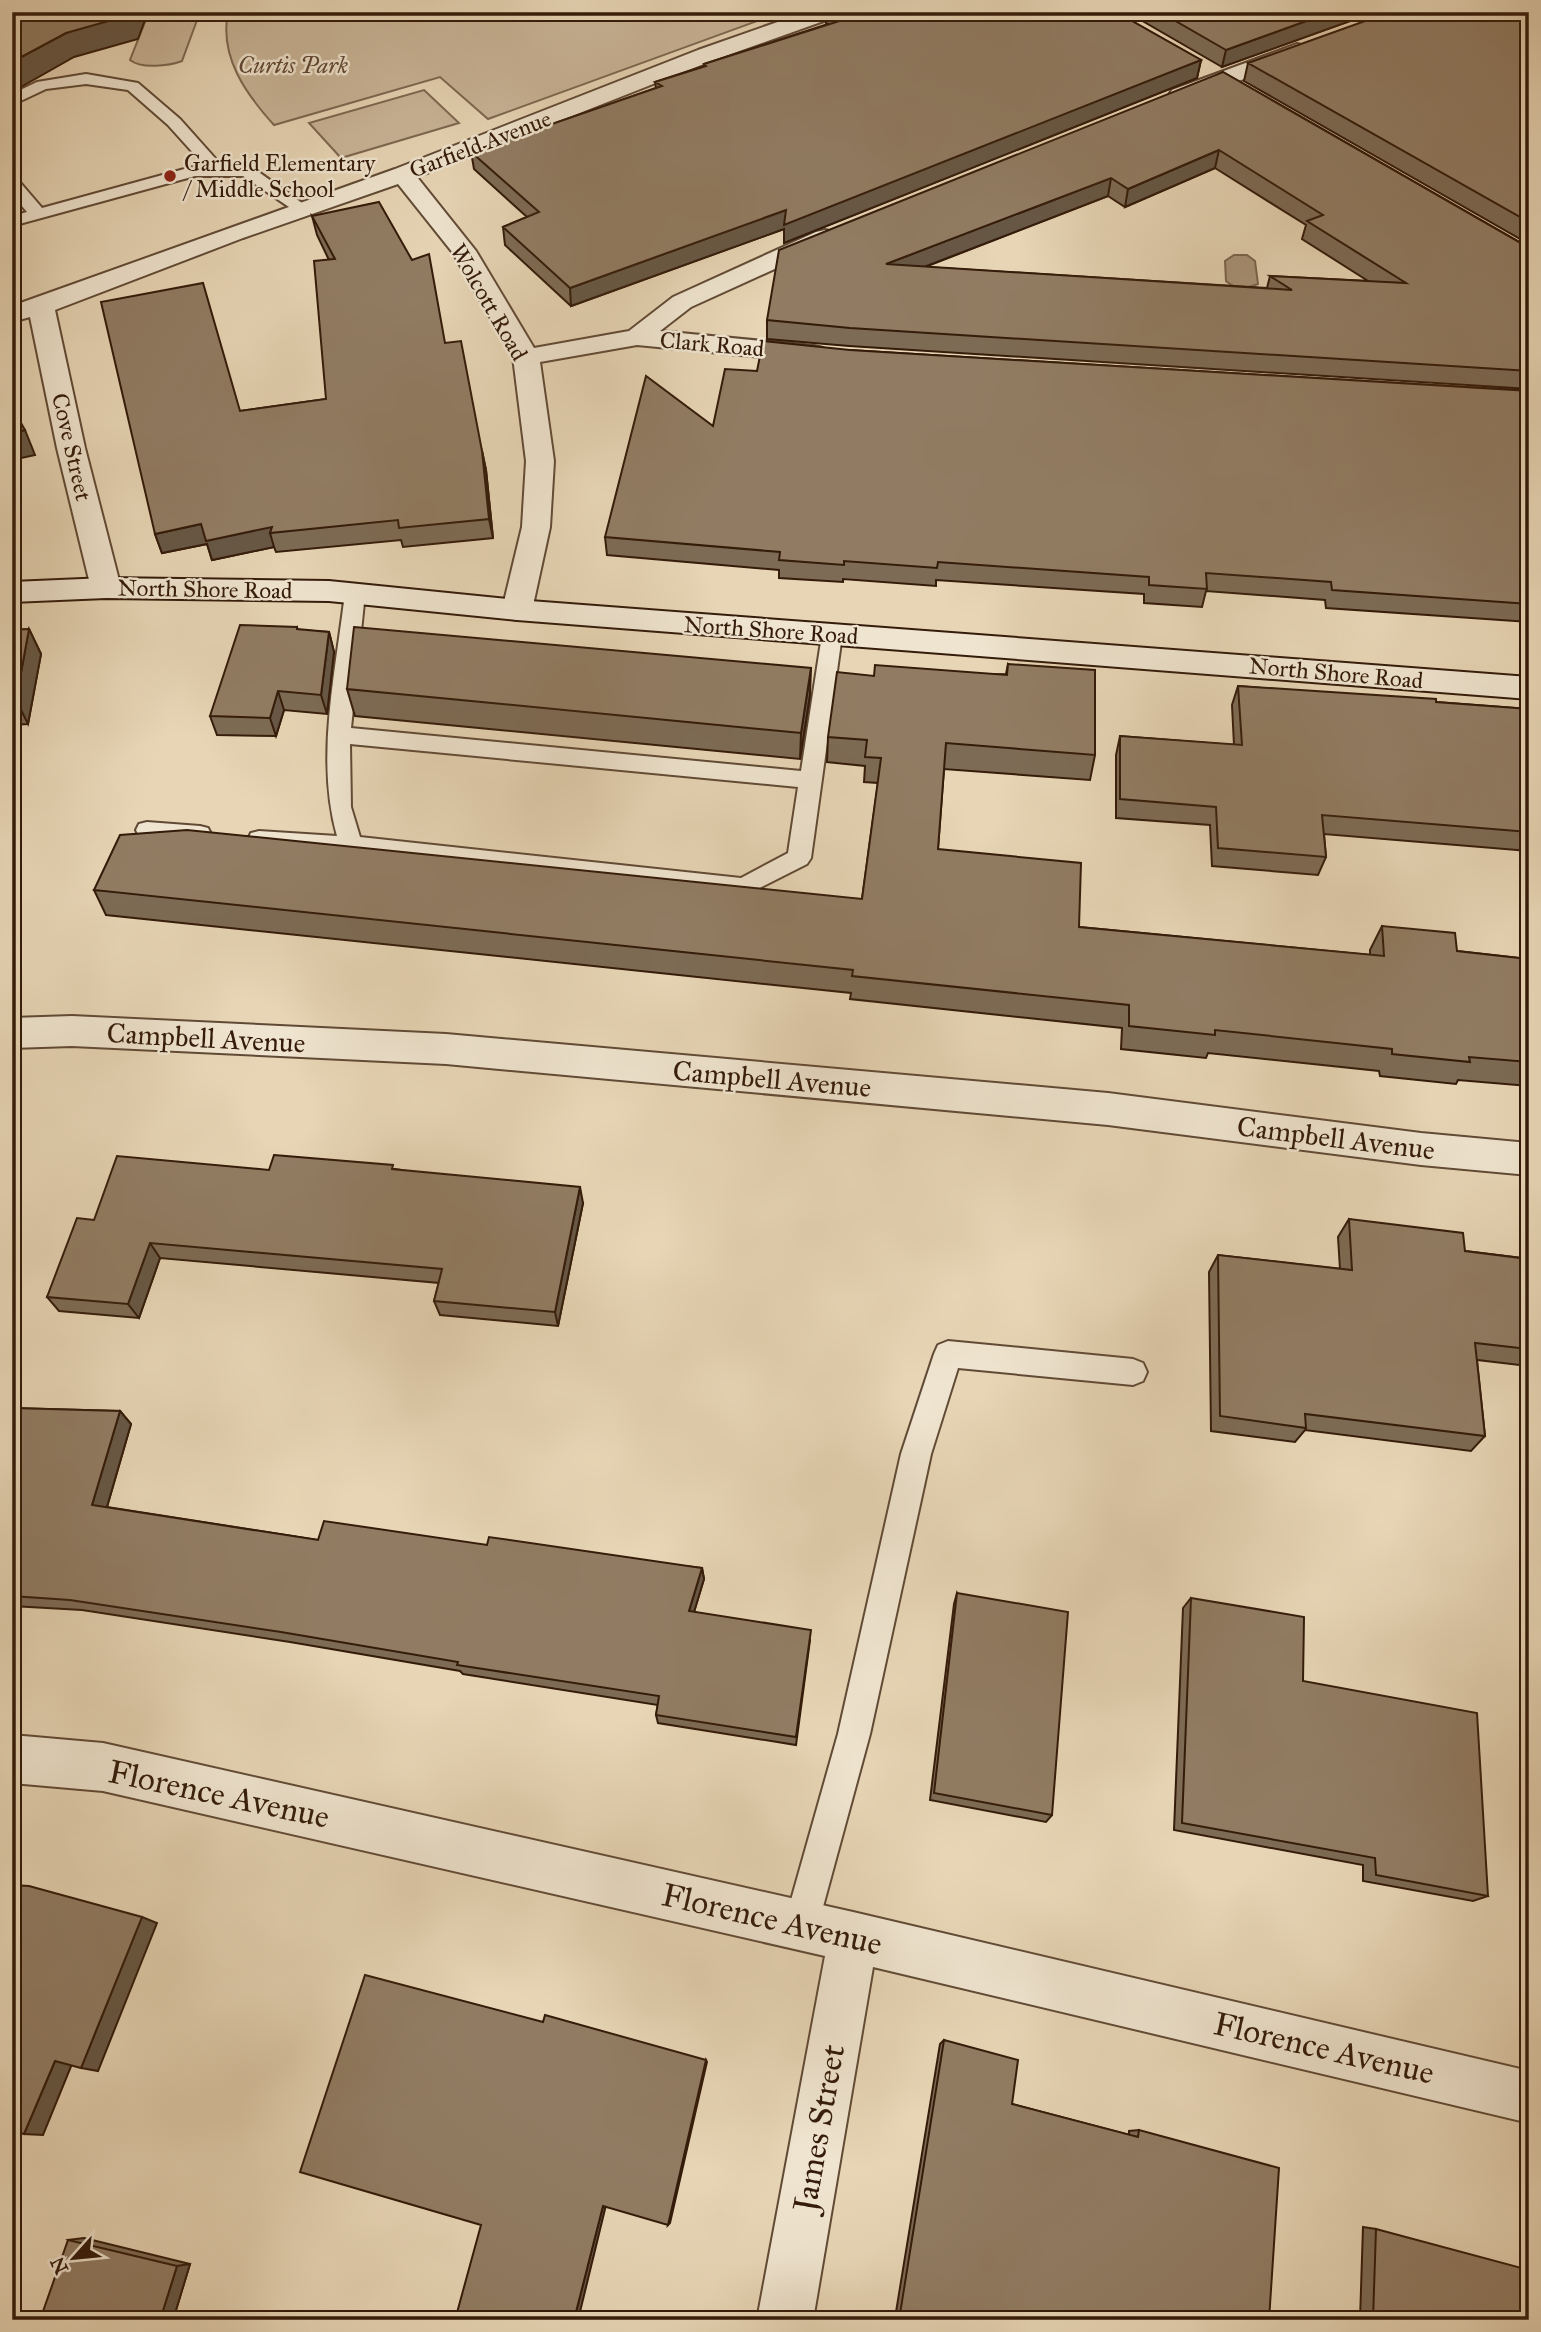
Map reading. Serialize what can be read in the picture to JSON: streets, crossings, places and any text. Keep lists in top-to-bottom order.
{
  "streets": {
    "street": [
      "Garfield Avenue",
      "Wolcott Road",
      "Clark Road",
      "Cove Street",
      "North Shore Road",
      "Campbell Avenue",
      "Florence Avenue",
      "James Street"
    ]
  },
  "crossings": [
    ["Garfield Avenue", "Wolcott Road"],
    ["Garfield Avenue", "Cove Street"],
    ["Wolcott Road", "Clark Road"],
    ["Wolcott Road", "North Shore Road"],
    ["Cove Street", "North Shore Road"],
    ["Florence Avenue", "James Street"]
  ],
  "parks": ["Curtis Park"],
  "places": ["Garfield Elementary / Middle School"],
  "north": "bottom left"
}
